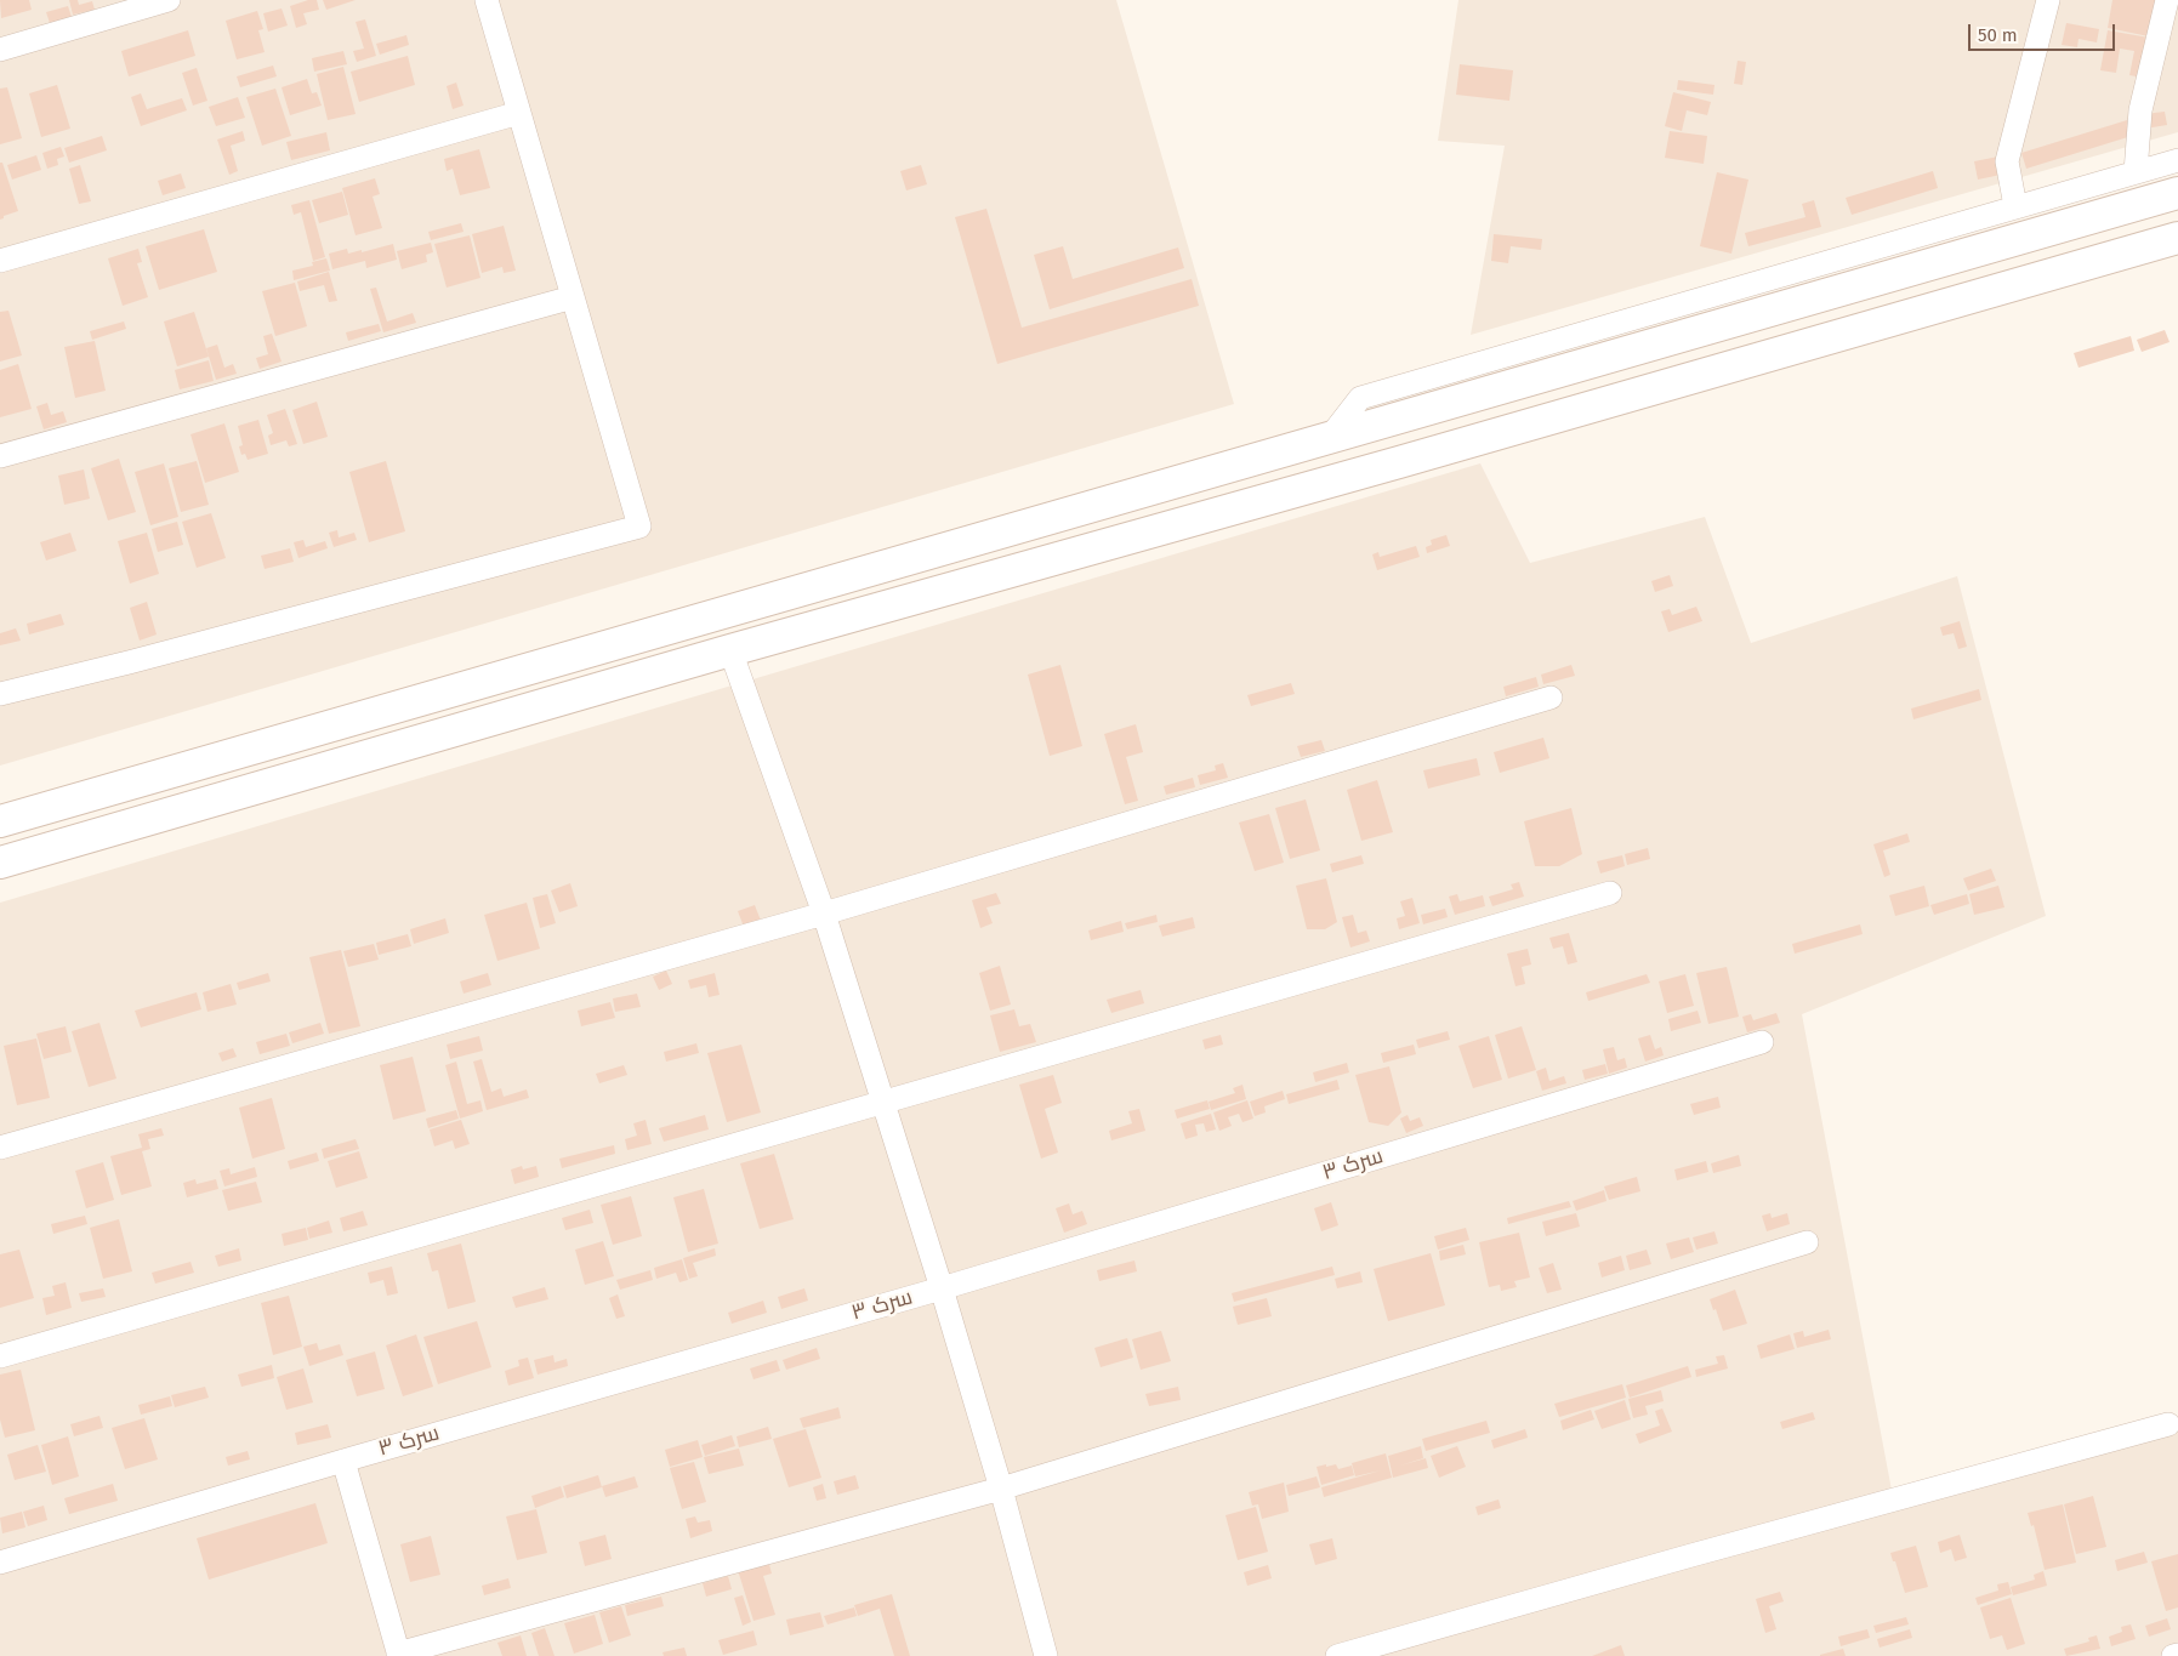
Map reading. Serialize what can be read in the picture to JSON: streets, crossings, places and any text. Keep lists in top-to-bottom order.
{
  "streets": {
    "street": ["سرک ۳"]
  },
  "scale_bar": "50 m"
}
